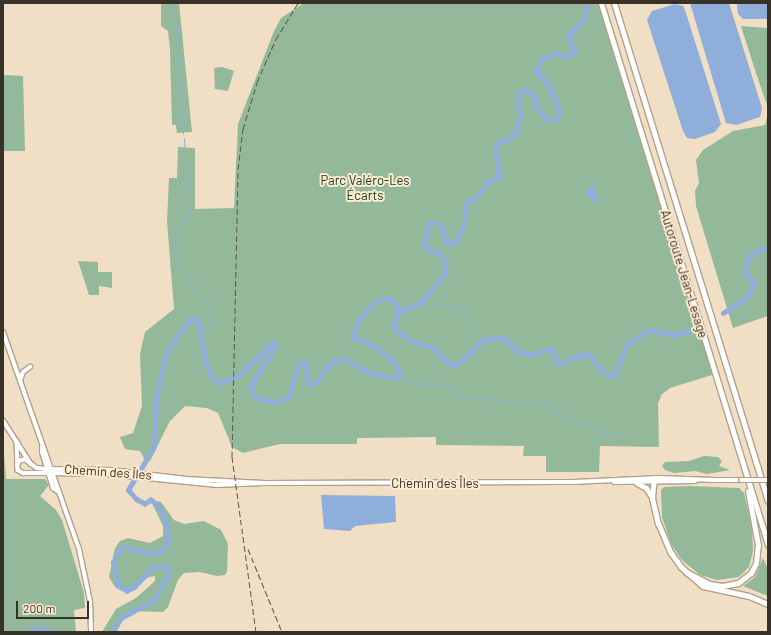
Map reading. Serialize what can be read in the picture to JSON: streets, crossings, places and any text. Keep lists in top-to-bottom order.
{
  "streets": {
    "highway": ["Autoroute Jean-Lesage"],
    "main road": ["Chemin des Îles"]
  },
  "parks": ["Parc Valéro-Les Écarts"],
  "scale_bar": "200 m"
}
